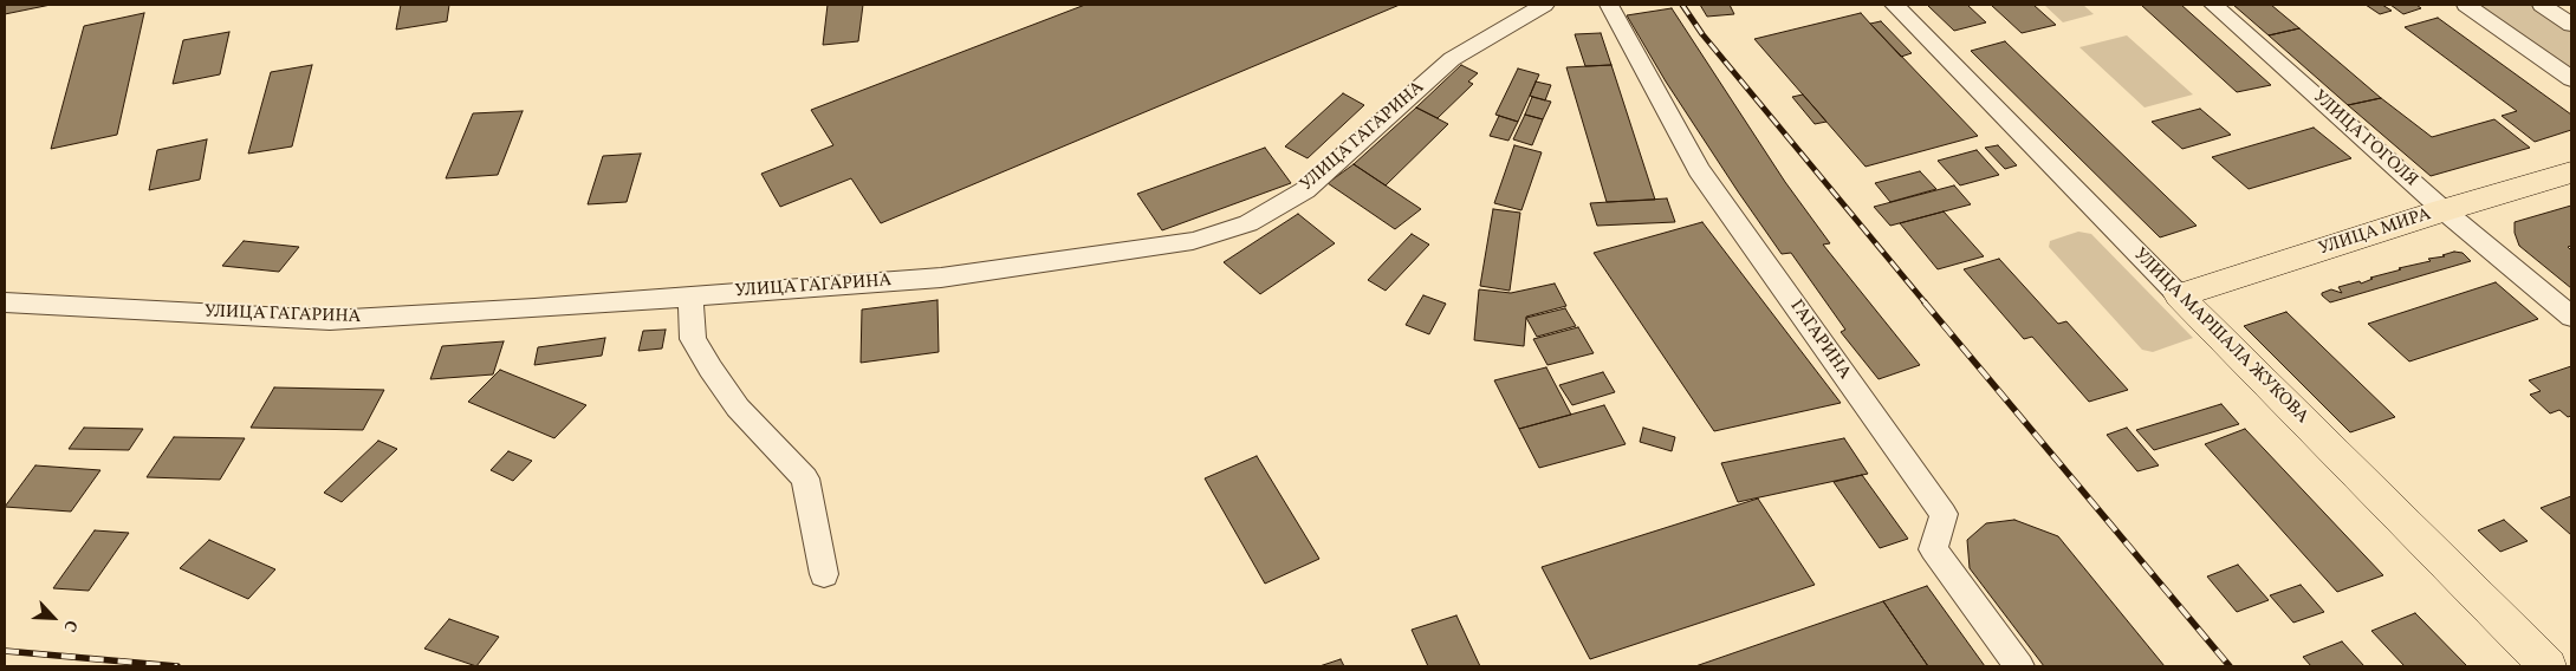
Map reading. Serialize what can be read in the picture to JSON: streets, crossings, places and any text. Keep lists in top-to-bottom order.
{
  "streets": {
    "main road": ["УЛИЦА МИРА", "УЛИЦА МАРШАЛА ЖУКОВА"],
    "street": ["УЛИЦА ГАГАРИНА", "УЛИЦА ГОГОЛЯ", "ГАГАРИНА"]
  },
  "crossings": [
    ["УЛИЦА ГОГОЛЯ", "УЛИЦА МИРА"],
    ["УЛИЦА МИРА", "УЛИЦА МАРШАЛА ЖУКОВА"]
  ],
  "north": "bottom right"
}
